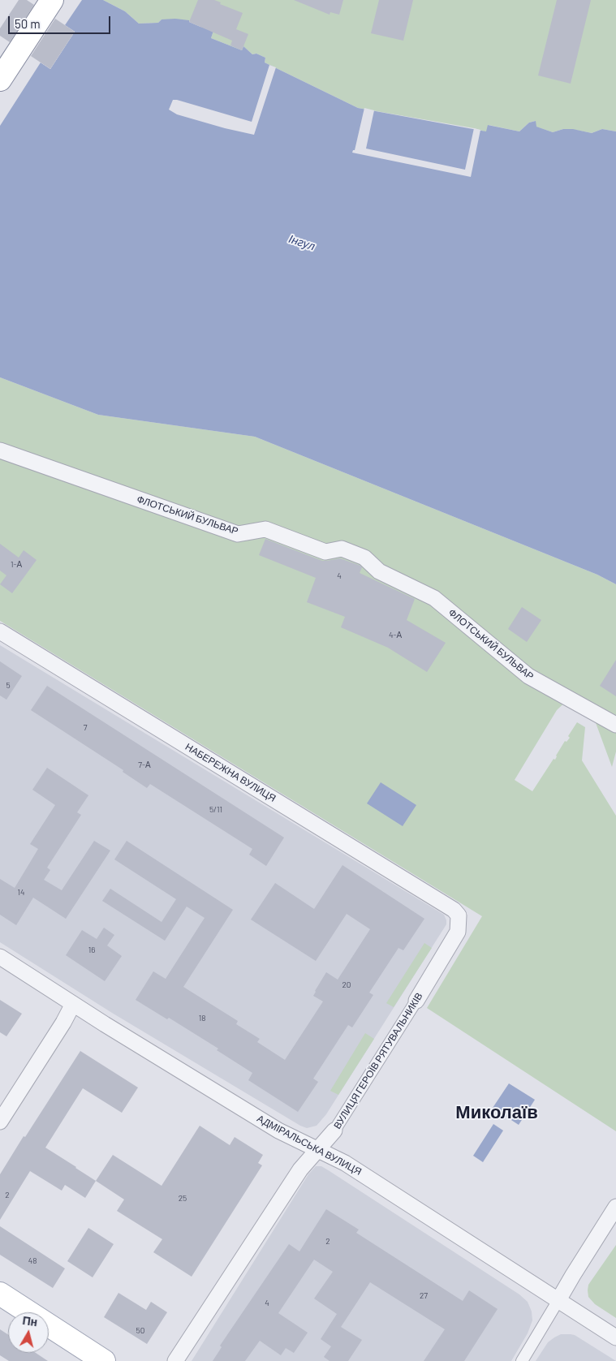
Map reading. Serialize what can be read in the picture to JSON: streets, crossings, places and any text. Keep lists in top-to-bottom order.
{
  "streets": {
    "street": [
      "ФЛОТСЬКИЙ БУЛЬВАР",
      "НАБЕРЕЖНА ВУЛИЦЯ",
      "ВУЛИЦЯ ГЕРОЇВ РЯТУВАЛЬНИКІВ",
      "АДМІРАЛЬСЬКА ВУЛИЦЯ"
    ]
  },
  "crossings": [
    ["НАБЕРЕЖНА ВУЛИЦЯ", "ВУЛИЦЯ ГЕРОЇВ РЯТУВАЛЬНИКІВ"],
    ["ВУЛИЦЯ ГЕРОЇВ РЯТУВАЛЬНИКІВ", "АДМІРАЛЬСЬКА ВУЛИЦЯ"]
  ],
  "districts": ["Миколаїв"],
  "water": ["Інгул"],
  "house_numbers": [
    "1-А",
    "4",
    "4-А",
    "5",
    "7",
    "7-А",
    "5/11",
    "14",
    "16",
    "20",
    "18",
    "2",
    "25",
    "2",
    "48",
    "27",
    "4",
    "50"
  ],
  "scale_bar": "50 m",
  "north": "top"
}
